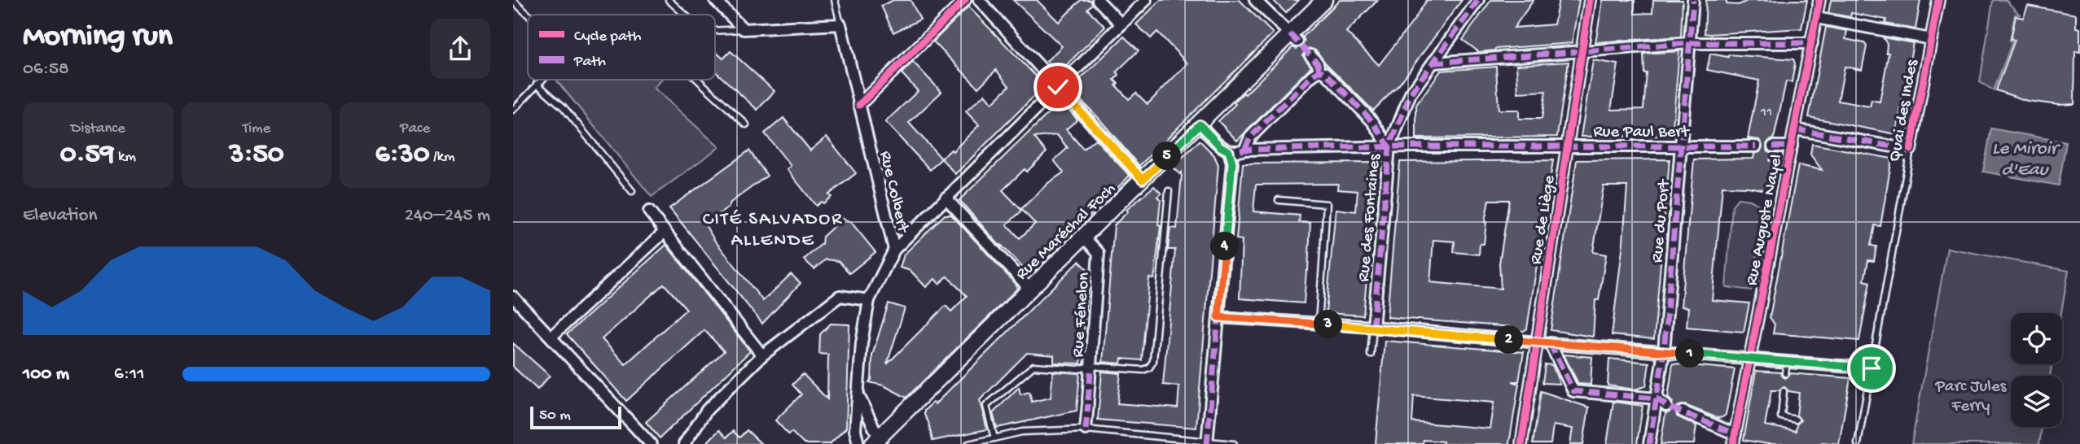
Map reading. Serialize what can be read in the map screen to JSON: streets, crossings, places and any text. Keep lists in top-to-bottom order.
{
  "streets": {
    "street": [
      "Quai des Indes",
      "Rue Paul Bert",
      "Rue Colbert",
      "Rue des Fontaines",
      "Rue de Liège",
      "Rue Auguste Nayel",
      "Rue du Port",
      "Rue Maréchal Foch",
      "Rue Fénelon"
    ]
  },
  "crossings": [
    ["Rue Paul Bert", "Rue des Fontaines"],
    ["Rue Paul Bert", "Rue de Liège"],
    ["Rue Paul Bert", "Rue du Port"],
    ["Rue Colbert", "Rue Maréchal Foch"],
    ["Rue Maréchal Foch", "Rue Fénelon"]
  ],
  "districts": ["CITÉ SALVADOR ALLENDE"],
  "water": ["Le Miroir d'Eau"],
  "parks": ["Parc Jules Ferry"],
  "house_numbers": ["11"],
  "legend": ["Cycle path", "Path"],
  "scale_bar": "50 m",
  "page": {
    "heading": ["Morning run", "06:58"],
    "stats": [
      ["Distance", "0.59 km"],
      ["Time", "3:50"],
      ["Pace", "6:30 /km"]
    ],
    "pins": [
      "5",
      "4",
      "3",
      "2",
      "1"
    ],
    "chart": ["Elevation", "240–245 m"],
    "list": [
      {
        "name": "100 m",
        "note": "6:11"
      }
    ],
    "scale": "50 m"
  }
}
